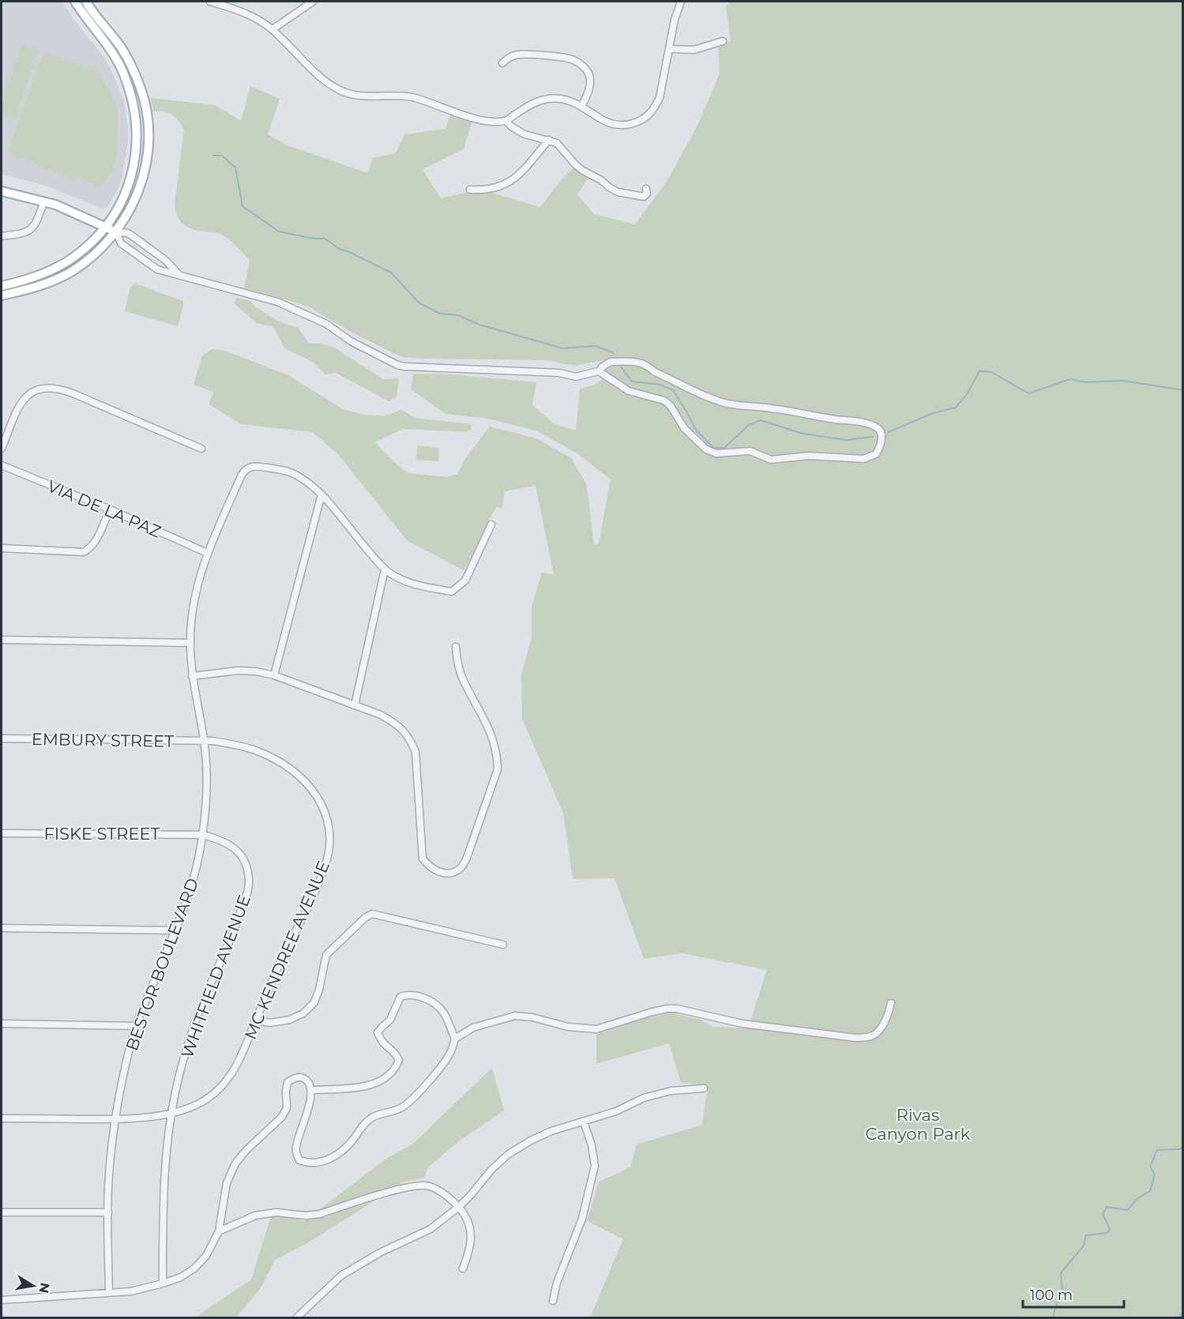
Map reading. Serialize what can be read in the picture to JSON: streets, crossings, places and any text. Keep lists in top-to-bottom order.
{
  "streets": {
    "street": [
      "VIA DE LA PAZ",
      "EMBURY STREET",
      "FISKE STREET",
      "MC KENDREE AVENUE",
      "BESTOR BOULEVARD",
      "WHITFIELD AVENUE"
    ]
  },
  "crossings": [
    ["VIA DE LA PAZ", "BESTOR BOULEVARD"],
    ["EMBURY STREET", "MC KENDREE AVENUE"],
    ["EMBURY STREET", "BESTOR BOULEVARD"],
    ["FISKE STREET", "BESTOR BOULEVARD"],
    ["FISKE STREET", "WHITFIELD AVENUE"],
    ["MC KENDREE AVENUE", "BESTOR BOULEVARD"],
    ["MC KENDREE AVENUE", "WHITFIELD AVENUE"],
    ["BESTOR BOULEVARD", "WHITFIELD AVENUE"]
  ],
  "parks": ["Rivas Canyon Park"],
  "scale_bar": "100 m",
  "north": "right"
}
